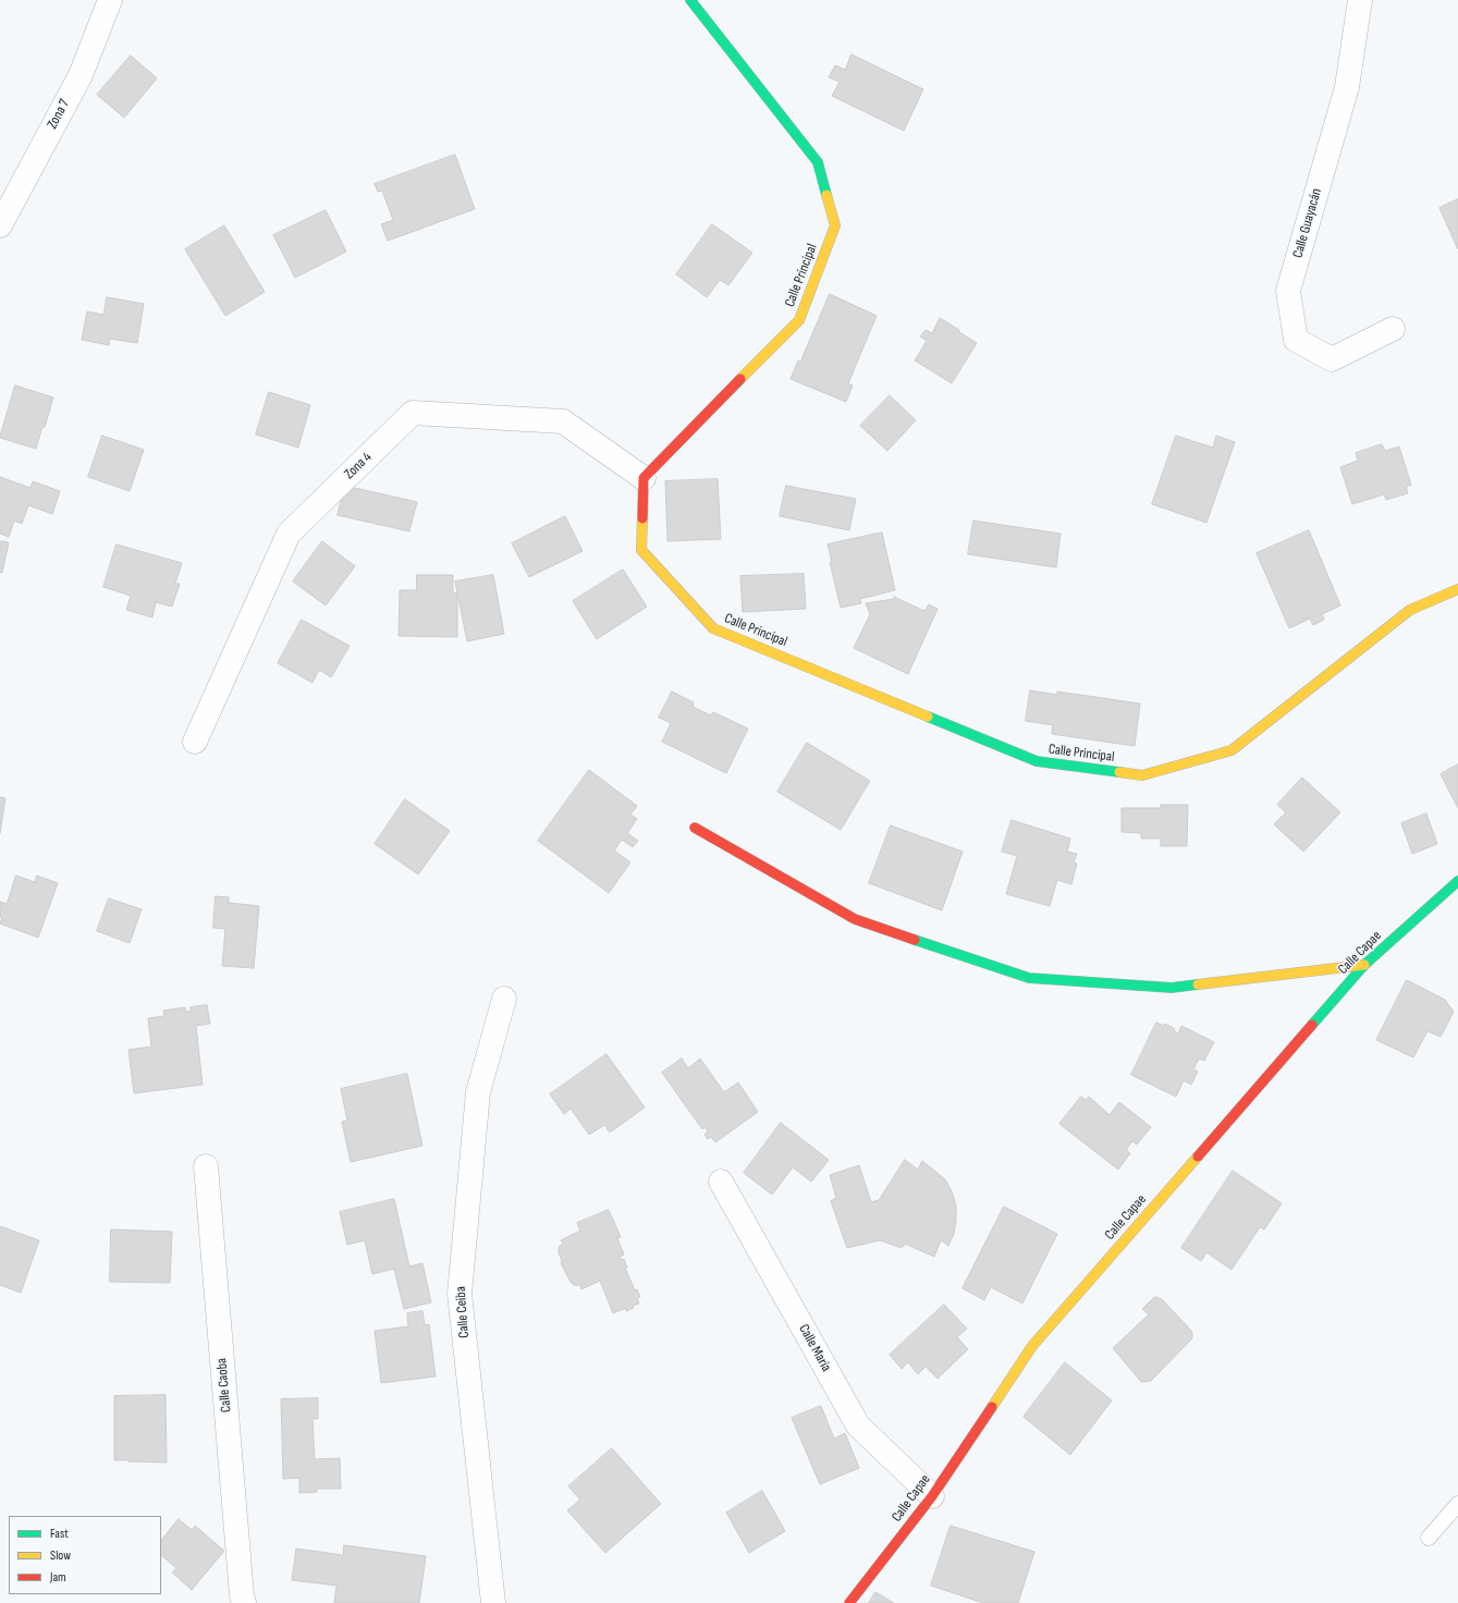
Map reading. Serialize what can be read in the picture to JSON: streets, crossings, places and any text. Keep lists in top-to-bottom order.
{
  "streets": {
    "street": [
      "Zona 7",
      "Calle Guayacán",
      "Calle Principal",
      "Zona 4",
      "Calle Capae",
      "Calle Ceiba",
      "Calle María",
      "Calle Caoba"
    ]
  },
  "crossings": [
    ["Calle Principal", "Zona 4"],
    ["Calle Capae", "Calle María"]
  ],
  "legend": ["Fast", "Slow", "Jam"]
}
